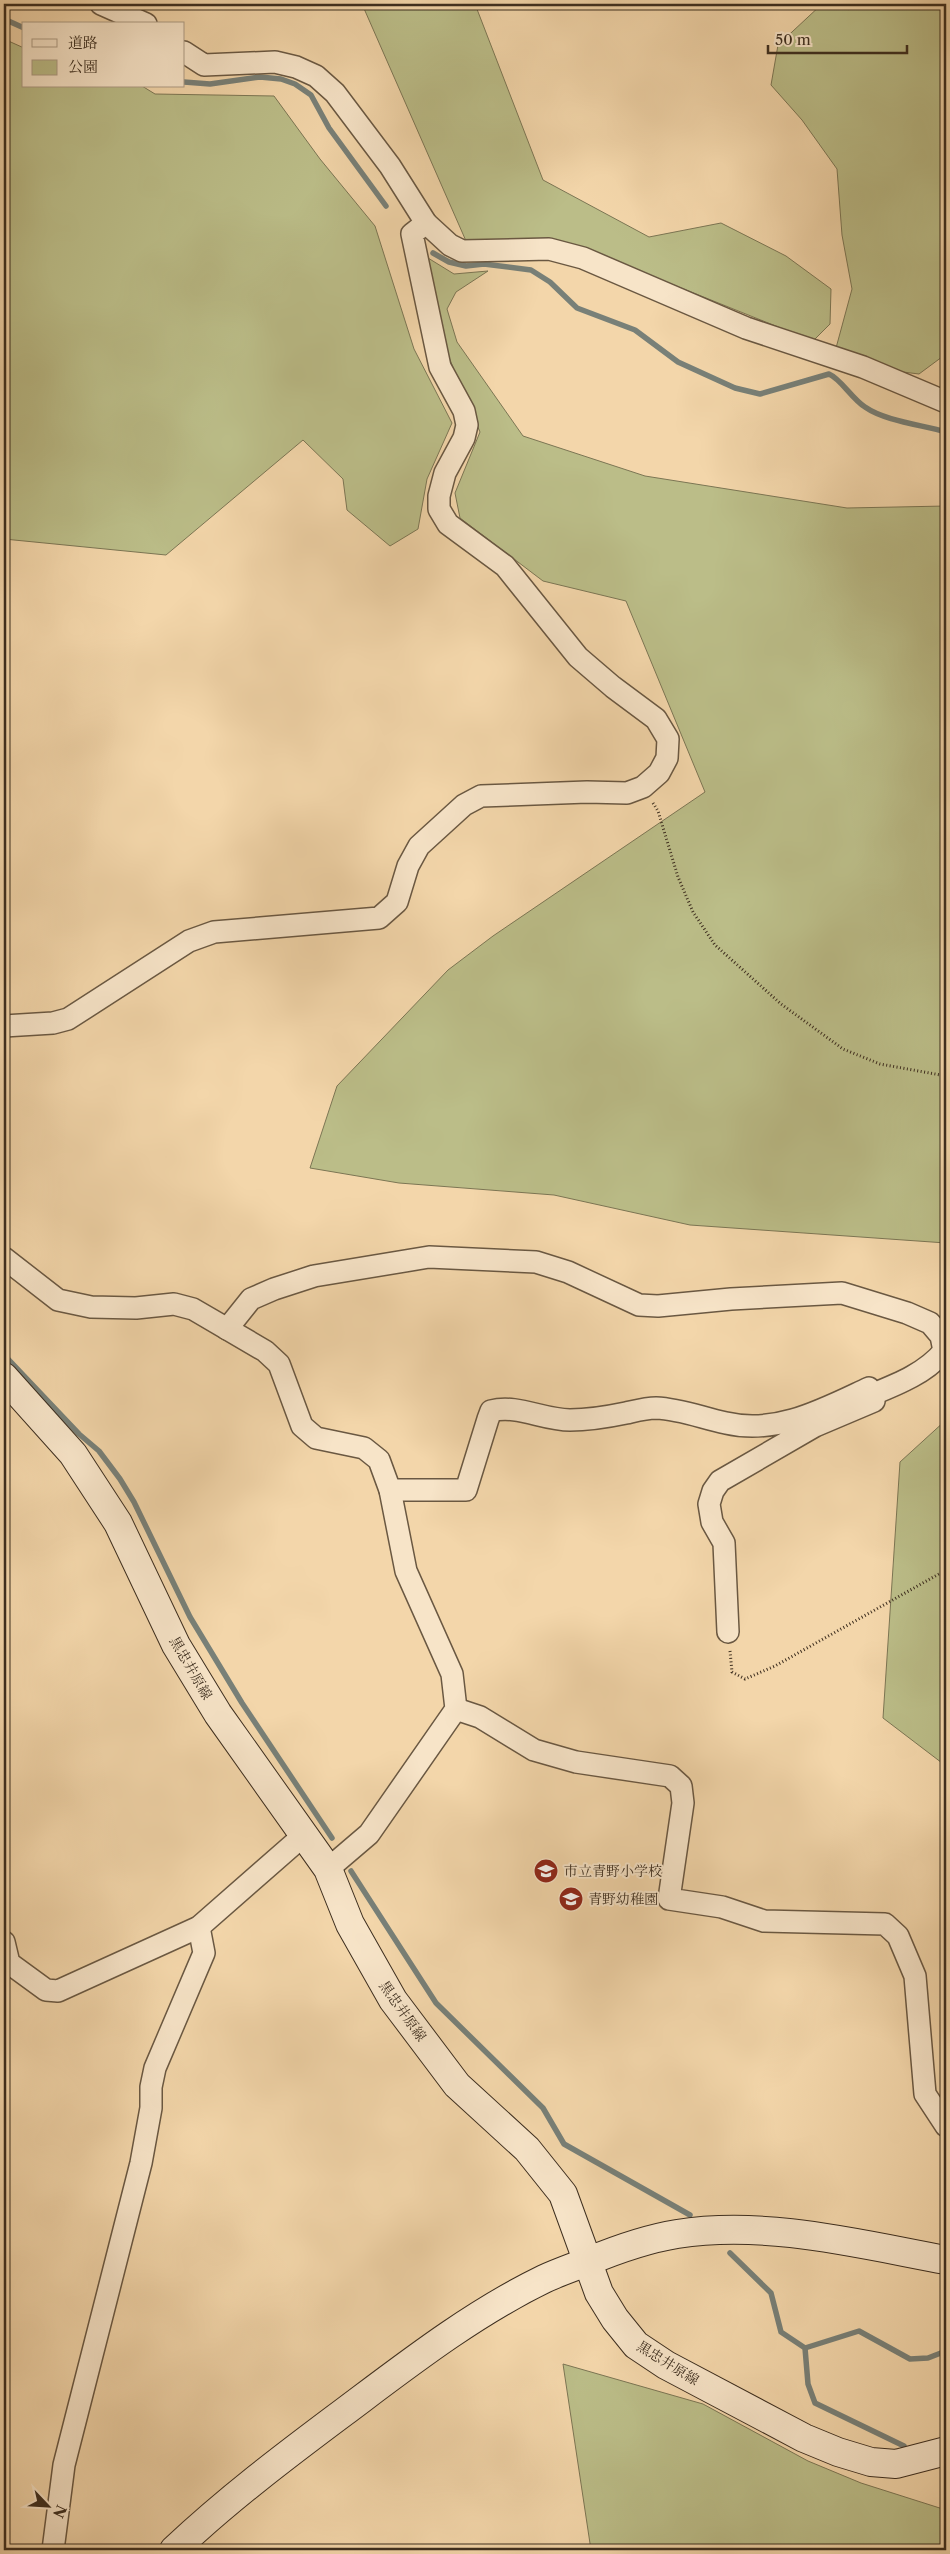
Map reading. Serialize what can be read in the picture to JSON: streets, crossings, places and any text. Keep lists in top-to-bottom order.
{
  "streets": {
    "main road": ["黒忠井原線"]
  },
  "places": {
    "school or university": ["市立青野小学校", "青野幼稚園"]
  },
  "legend": ["道路", "公園"],
  "scale_bar": "50 m",
  "north": "bottom right"
}
